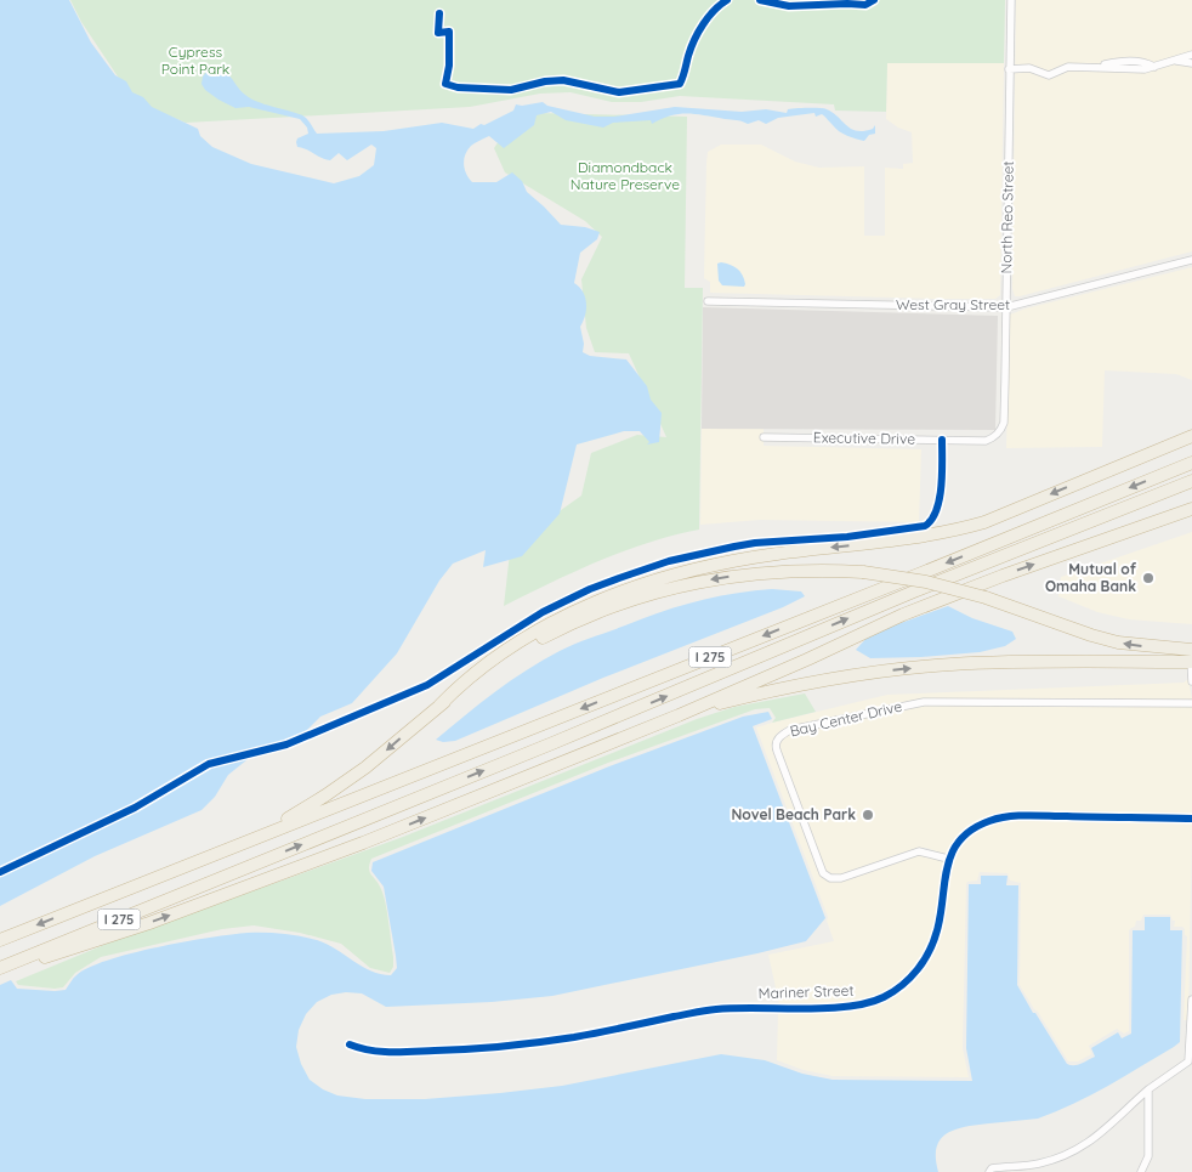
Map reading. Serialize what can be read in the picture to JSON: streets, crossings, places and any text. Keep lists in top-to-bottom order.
{
  "streets": {
    "highway": ["I 275"],
    "street": [
      "North Reo Street",
      "West Gray Street",
      "Executive Drive",
      "Bay Center Drive",
      "Mariner Street"
    ]
  },
  "crossings": [
    ["North Reo Street", "West Gray Street"],
    ["North Reo Street", "Executive Drive"],
    ["Bay Center Drive", "Mariner Street"]
  ],
  "parks": ["Cypress Point Park", "Diamondback Nature Preserve"],
  "places": ["Mutual of Omaha Bank", "Novel Beach Park"]
}
